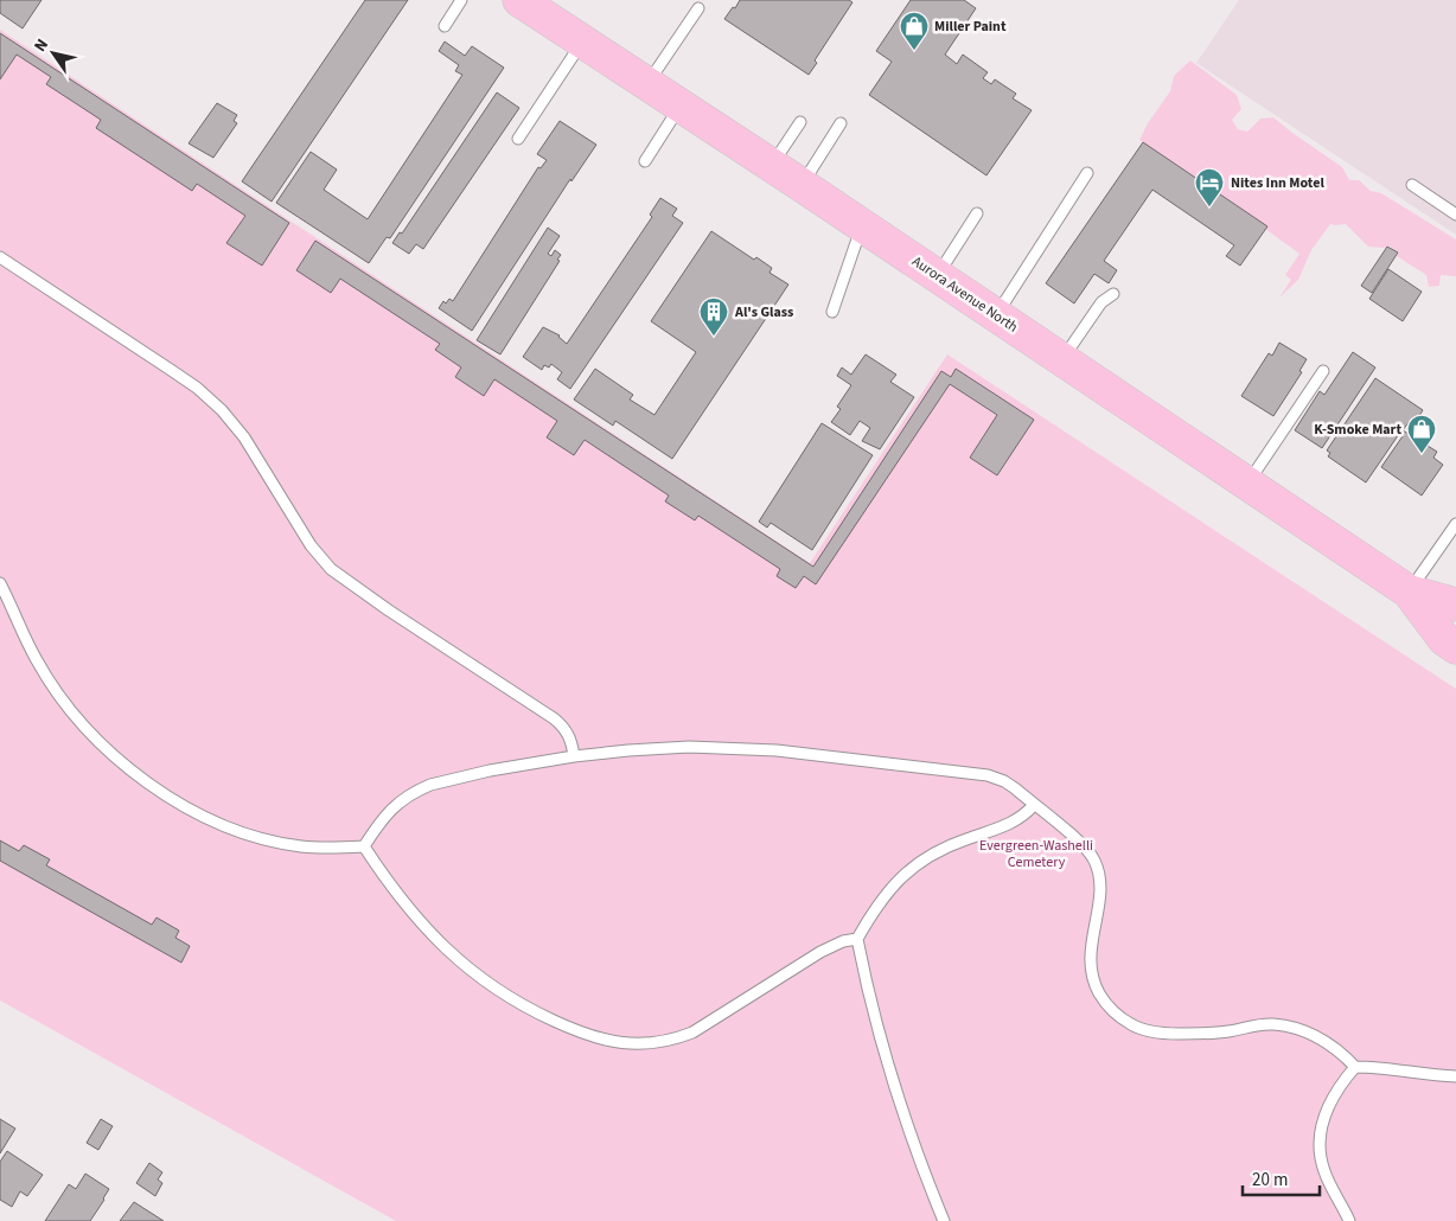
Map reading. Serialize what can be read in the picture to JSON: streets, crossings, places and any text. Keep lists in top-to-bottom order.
{
  "streets": {
    "highway": ["Aurora Avenue North"]
  },
  "parks": ["Evergreen-Washelli Cemetery"],
  "places": {
    "shop": ["Miller Paint", "K-Smoke Mart"],
    "hotel": ["Nites Inn Motel"],
    "building": ["Al's Glass"]
  },
  "scale_bar": "20 m",
  "north": "top left"
}
